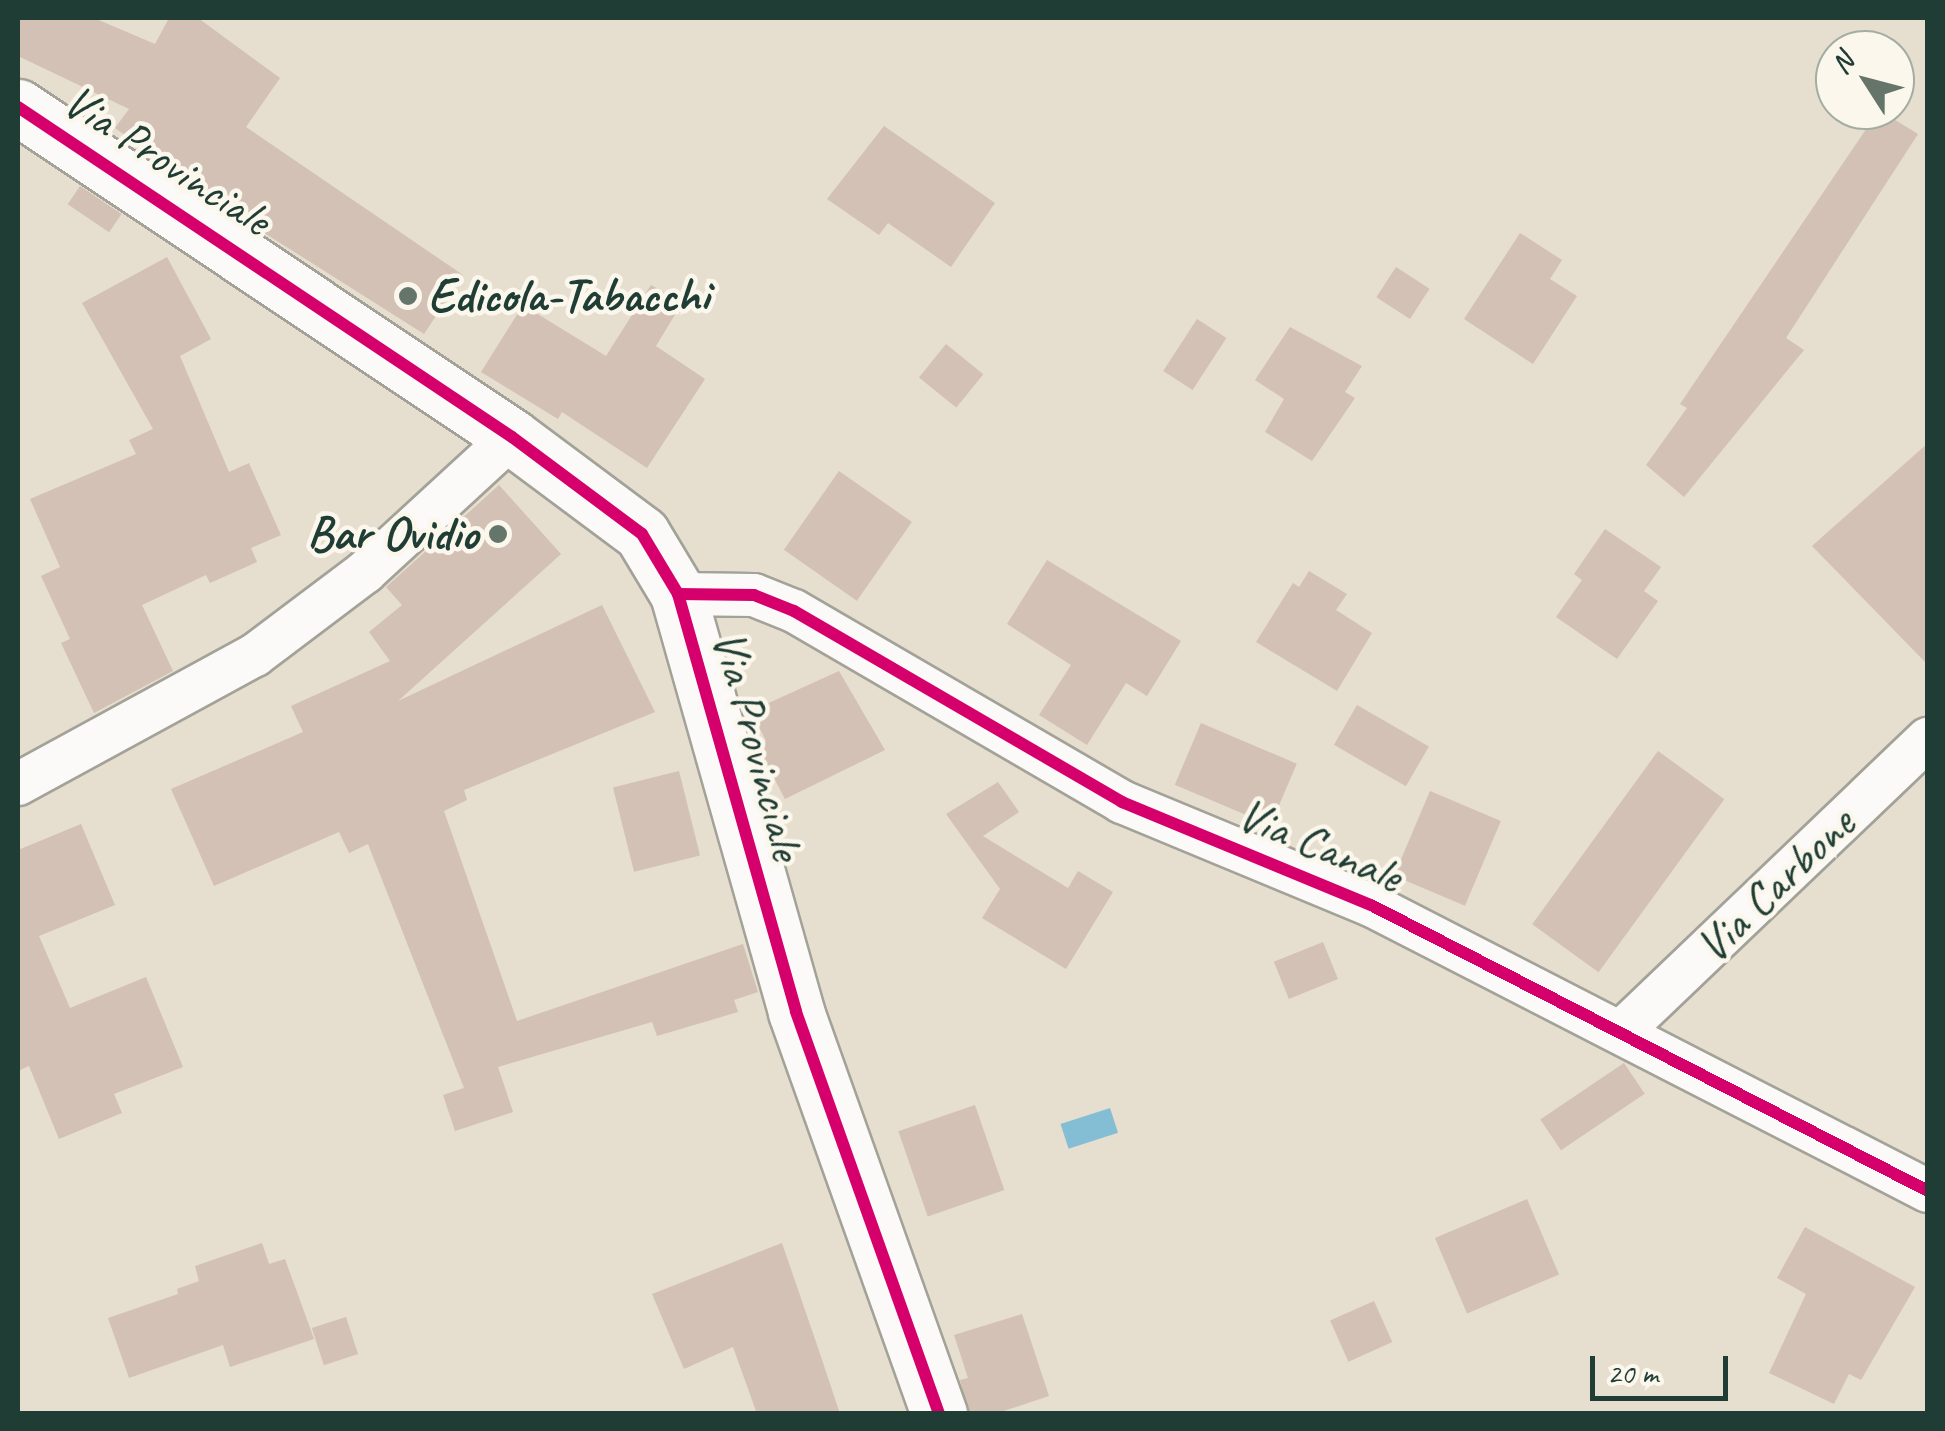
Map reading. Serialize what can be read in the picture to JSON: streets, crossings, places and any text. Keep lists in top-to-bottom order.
{
  "streets": {
    "street": ["Via Provinciale", "Via Canale", "Via Carbone"]
  },
  "crossings": [
    ["Via Provinciale", "Via Canale"],
    ["Via Canale", "Via Carbone"]
  ],
  "places": ["Edicola-Tabacchi", "Bar Ovidio"],
  "scale_bar": "20 m",
  "north": "top left"
}
